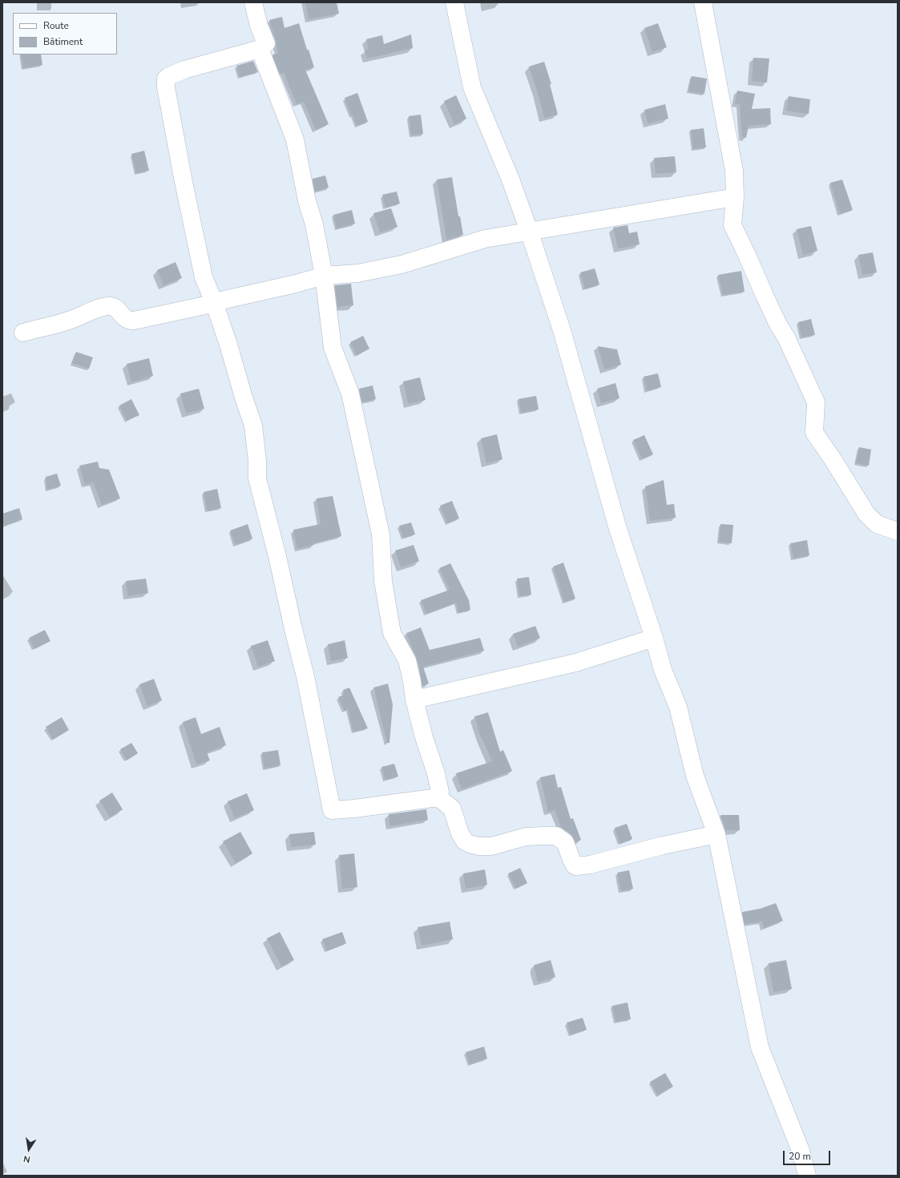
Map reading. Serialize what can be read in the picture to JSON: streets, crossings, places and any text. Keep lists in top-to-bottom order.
{
  "legend": ["Route", "Bâtiment"],
  "scale_bar": "20 m",
  "north": "bottom"
}
